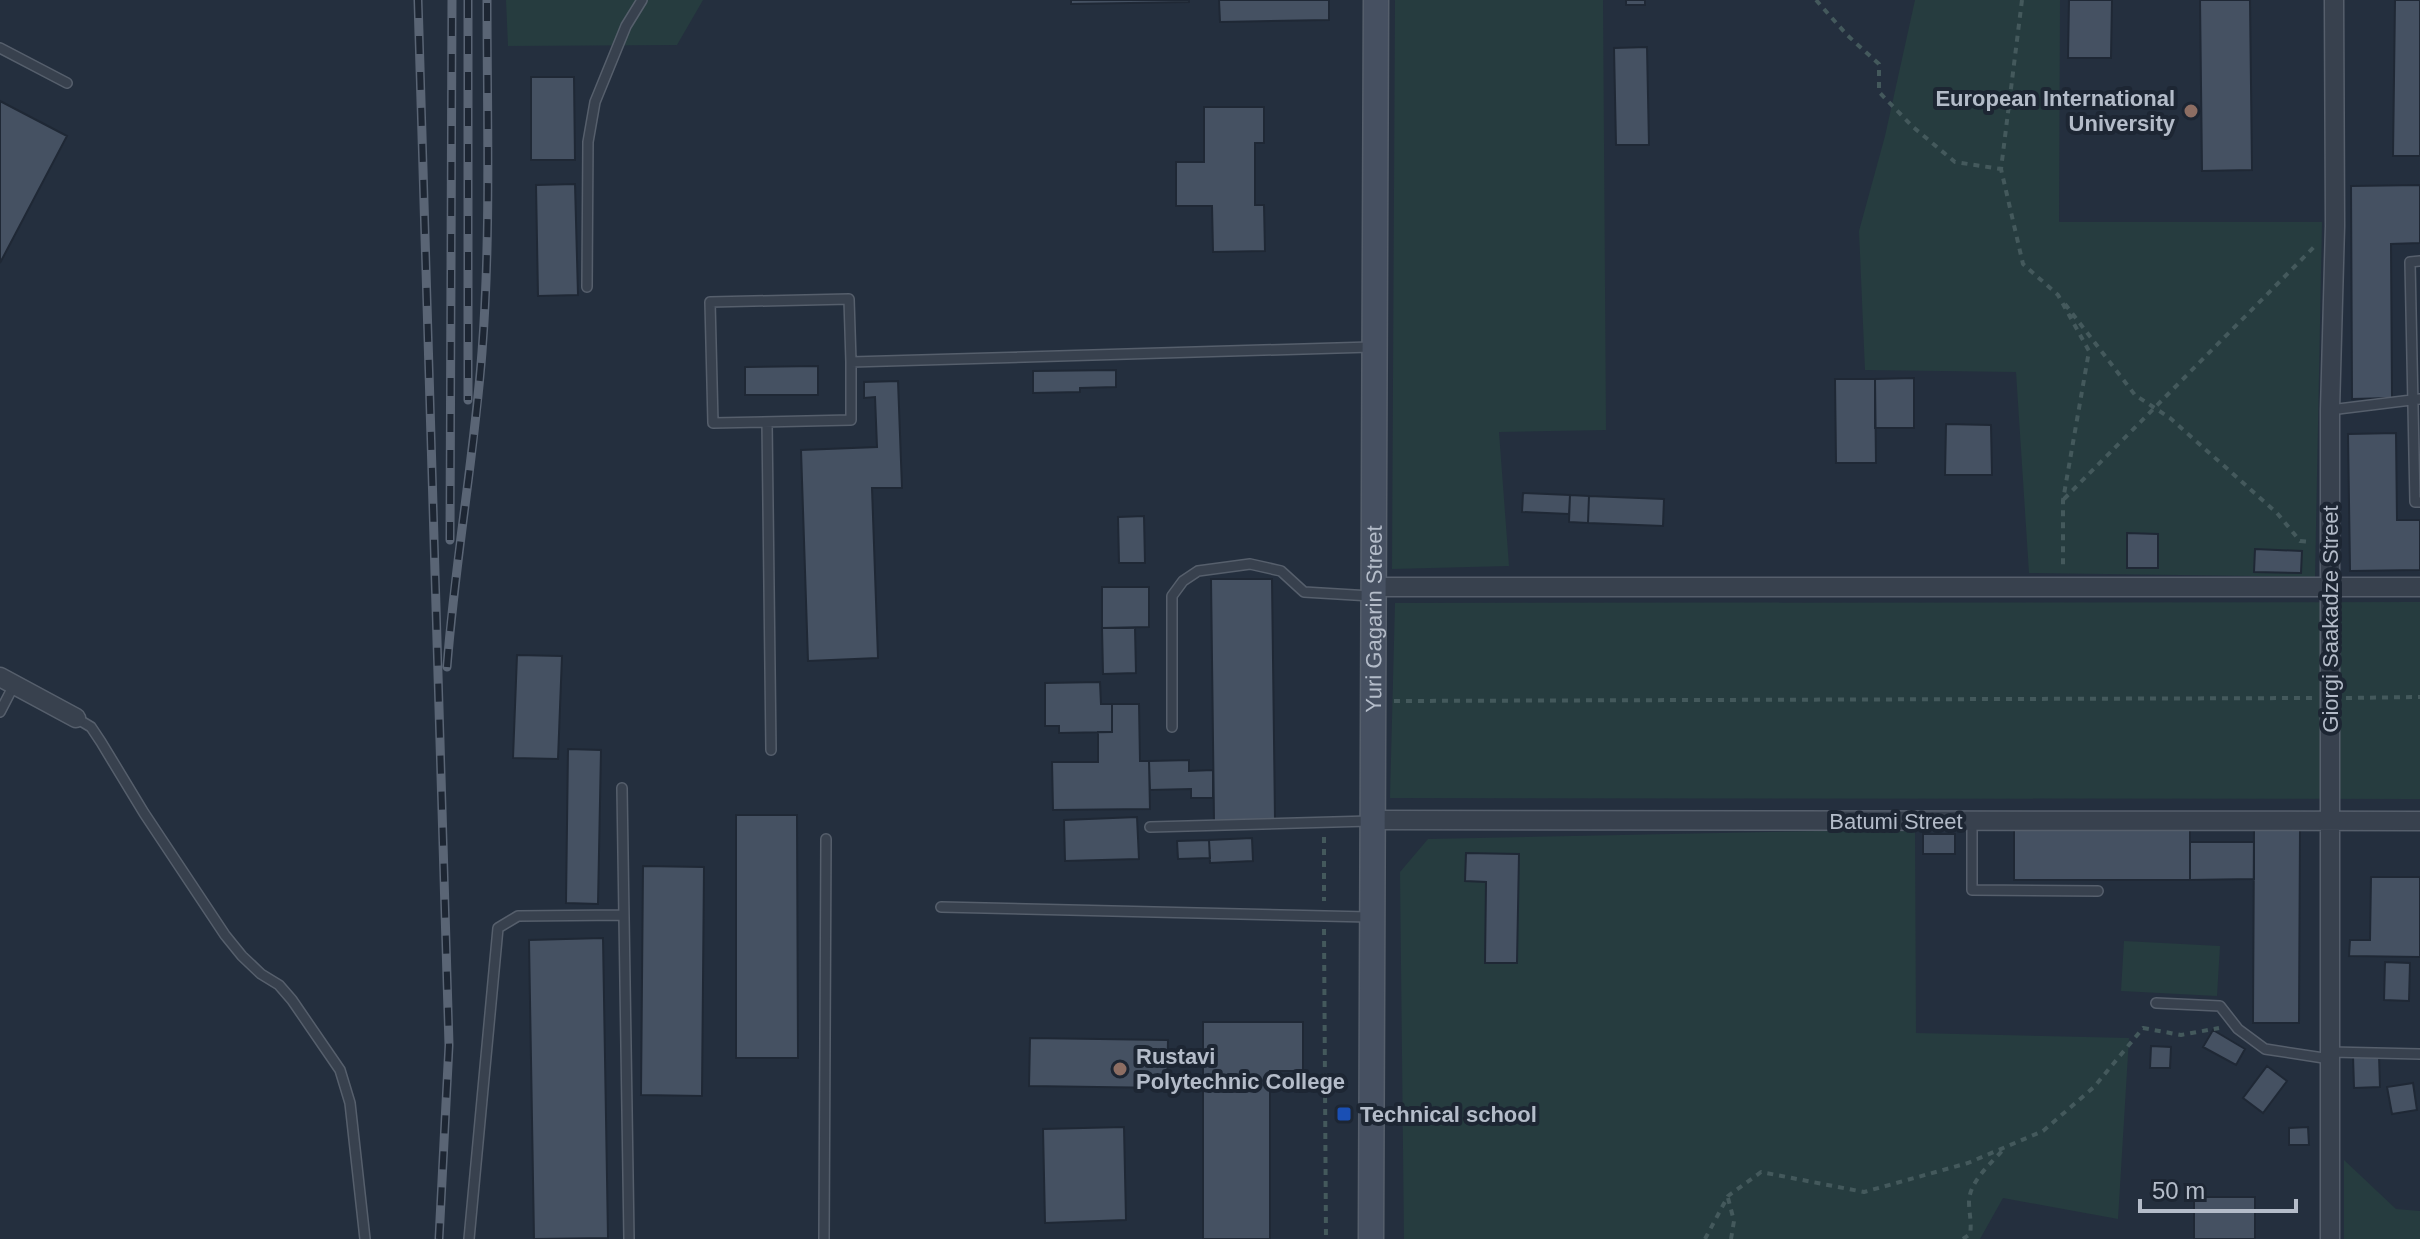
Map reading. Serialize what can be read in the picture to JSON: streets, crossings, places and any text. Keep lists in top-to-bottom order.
{
  "streets": {
    "street": ["Yuri Gagarin Street", "Giorgi Saakadze Street", "Batumi Street"]
  },
  "crossings": [
    ["Yuri Gagarin Street", "Batumi Street"],
    ["Giorgi Saakadze Street", "Batumi Street"]
  ],
  "places": {
    "other": ["European International University", "Rustavi Polytechnic College"],
    "transit": ["Technical school"]
  },
  "scale_bar": "50 m"
}
